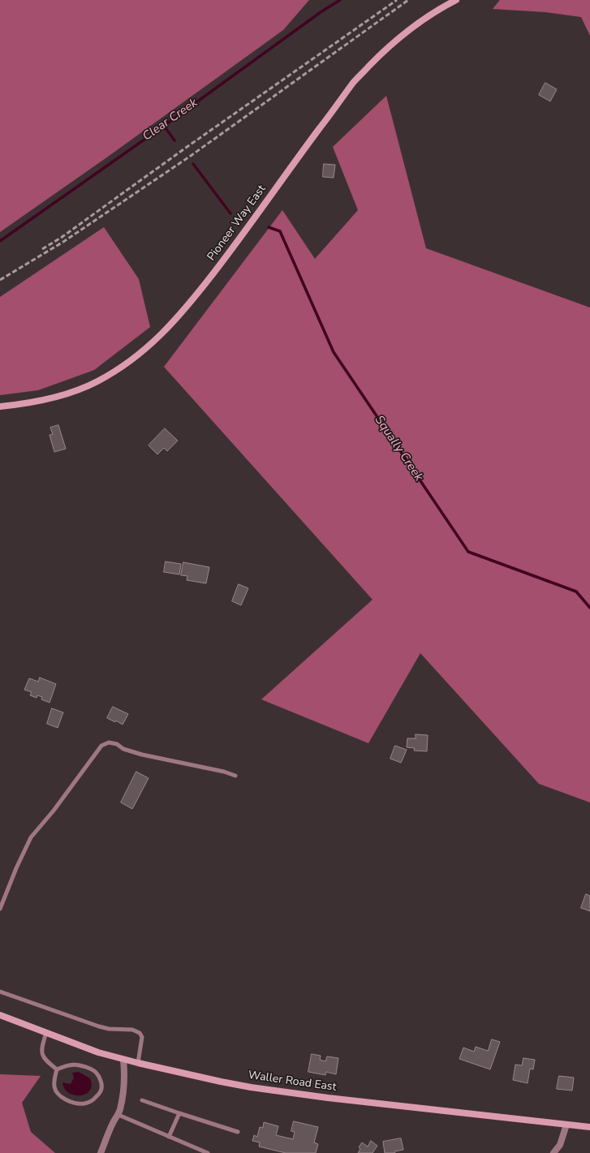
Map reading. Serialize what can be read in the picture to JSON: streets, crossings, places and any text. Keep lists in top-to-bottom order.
{
  "streets": {
    "main road": ["Pioneer Way East", "Waller Road East"]
  },
  "water": ["Clear Creek", "Squally Creek"]
}
